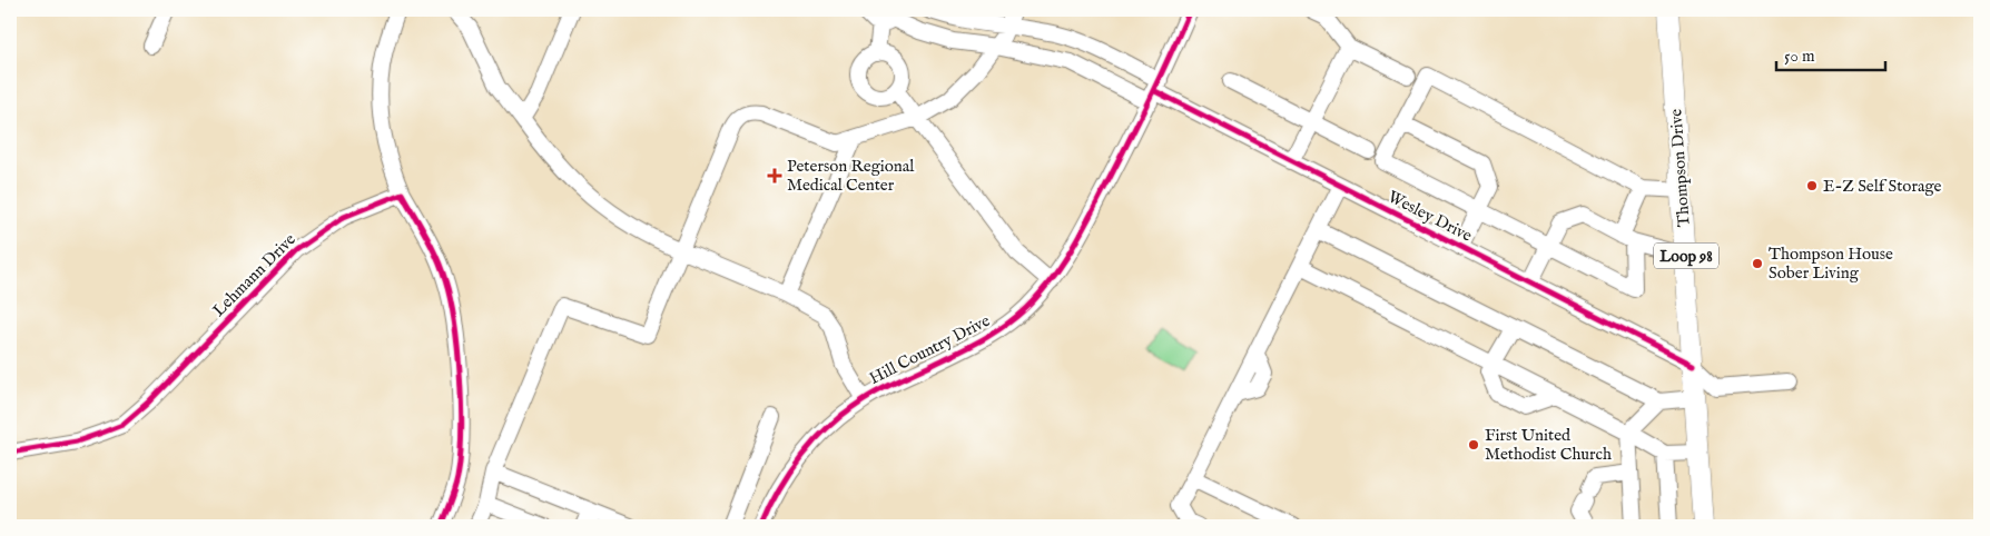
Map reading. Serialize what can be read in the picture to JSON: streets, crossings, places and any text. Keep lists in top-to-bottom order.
{
  "streets": {
    "main road": ["Thompson Drive", "Loop 98"],
    "street": ["Wesley Drive", "Lehmann Drive", "Hill Country Drive"]
  },
  "crossings": [
    ["Thompson Drive", "Wesley Drive"],
    ["Wesley Drive", "Hill Country Drive"]
  ],
  "places": {
    "health": ["Peterson Regional Medical Center"],
    "other": ["E-Z Self Storage", "Thompson House Sober Living", "First United Methodist Church"]
  },
  "scale_bar": "50 m"
}
